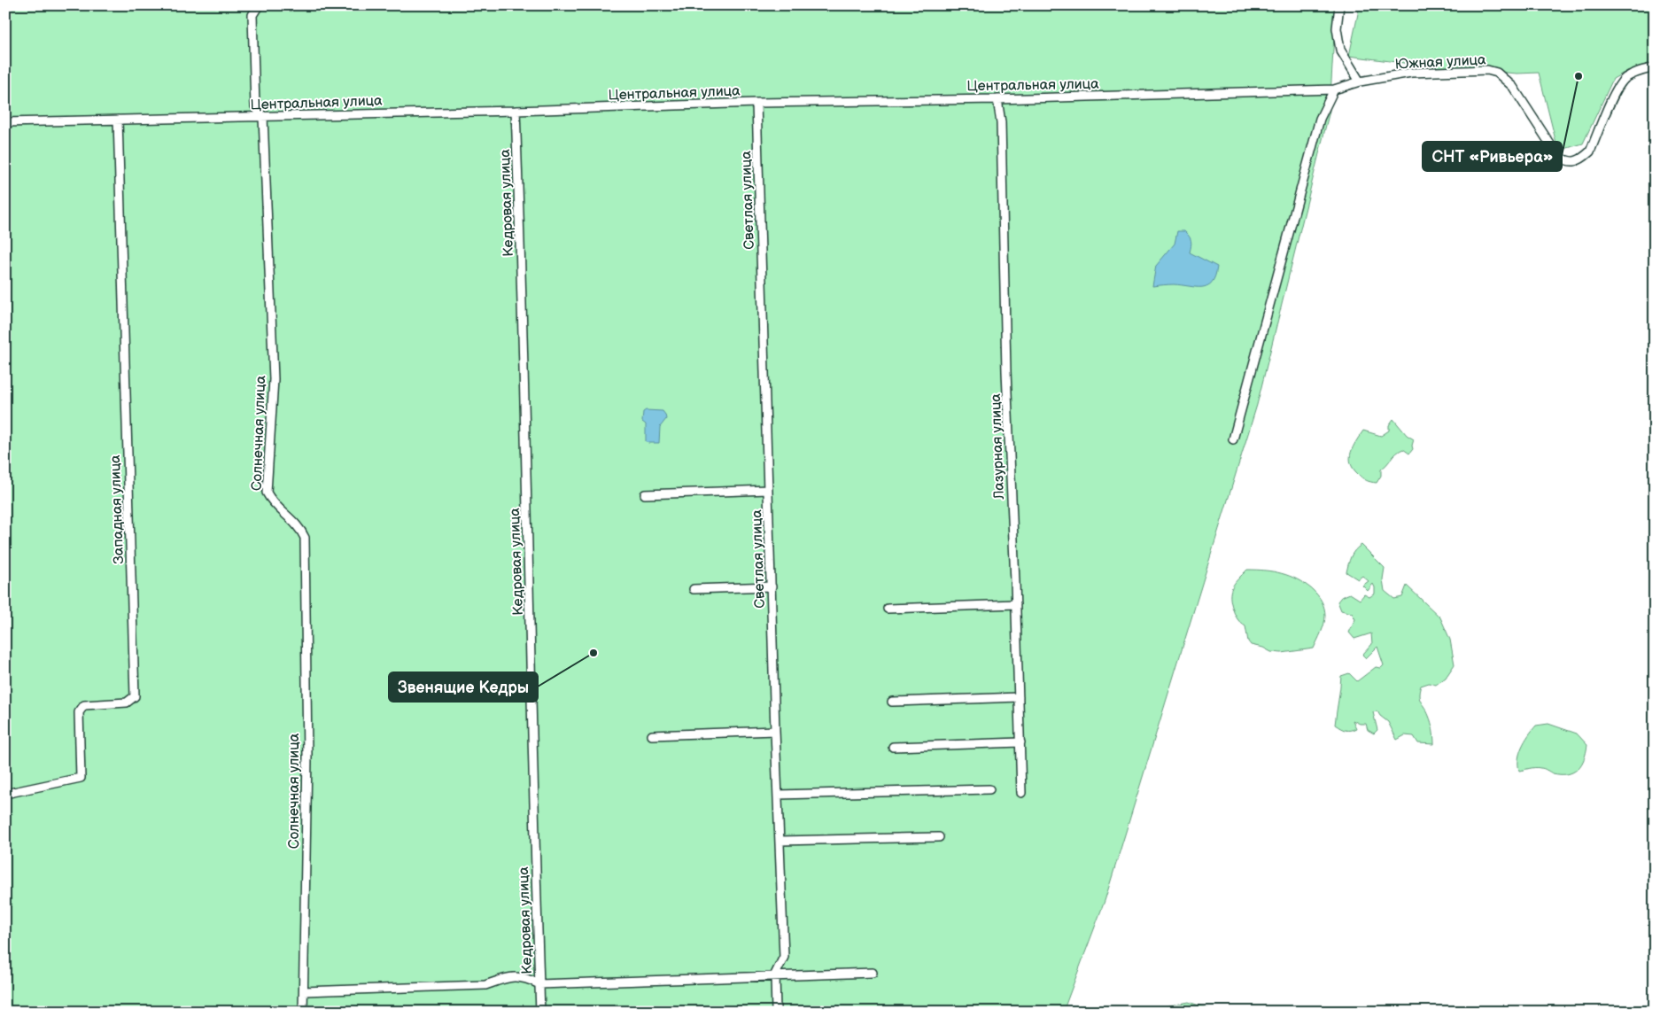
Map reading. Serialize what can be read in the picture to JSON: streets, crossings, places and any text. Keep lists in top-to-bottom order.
{
  "streets": {
    "street": [
      "Южная улица",
      "Центральная улица",
      "Светлая улица",
      "Кедровая улица",
      "Солнечная улица",
      "Лазурная улица",
      "Западная улица"
    ]
  },
  "crossings": [
    ["Южная улица", "Центральная улица"],
    ["Центральная улица", "Светлая улица"],
    ["Центральная улица", "Кедровая улица"],
    ["Центральная улица", "Солнечная улица"],
    ["Центральная улица", "Лазурная улица"],
    ["Центральная улица", "Западная улица"]
  ],
  "places": ["СНТ «Ривьера»", "Звенящие Кедры"]
}
